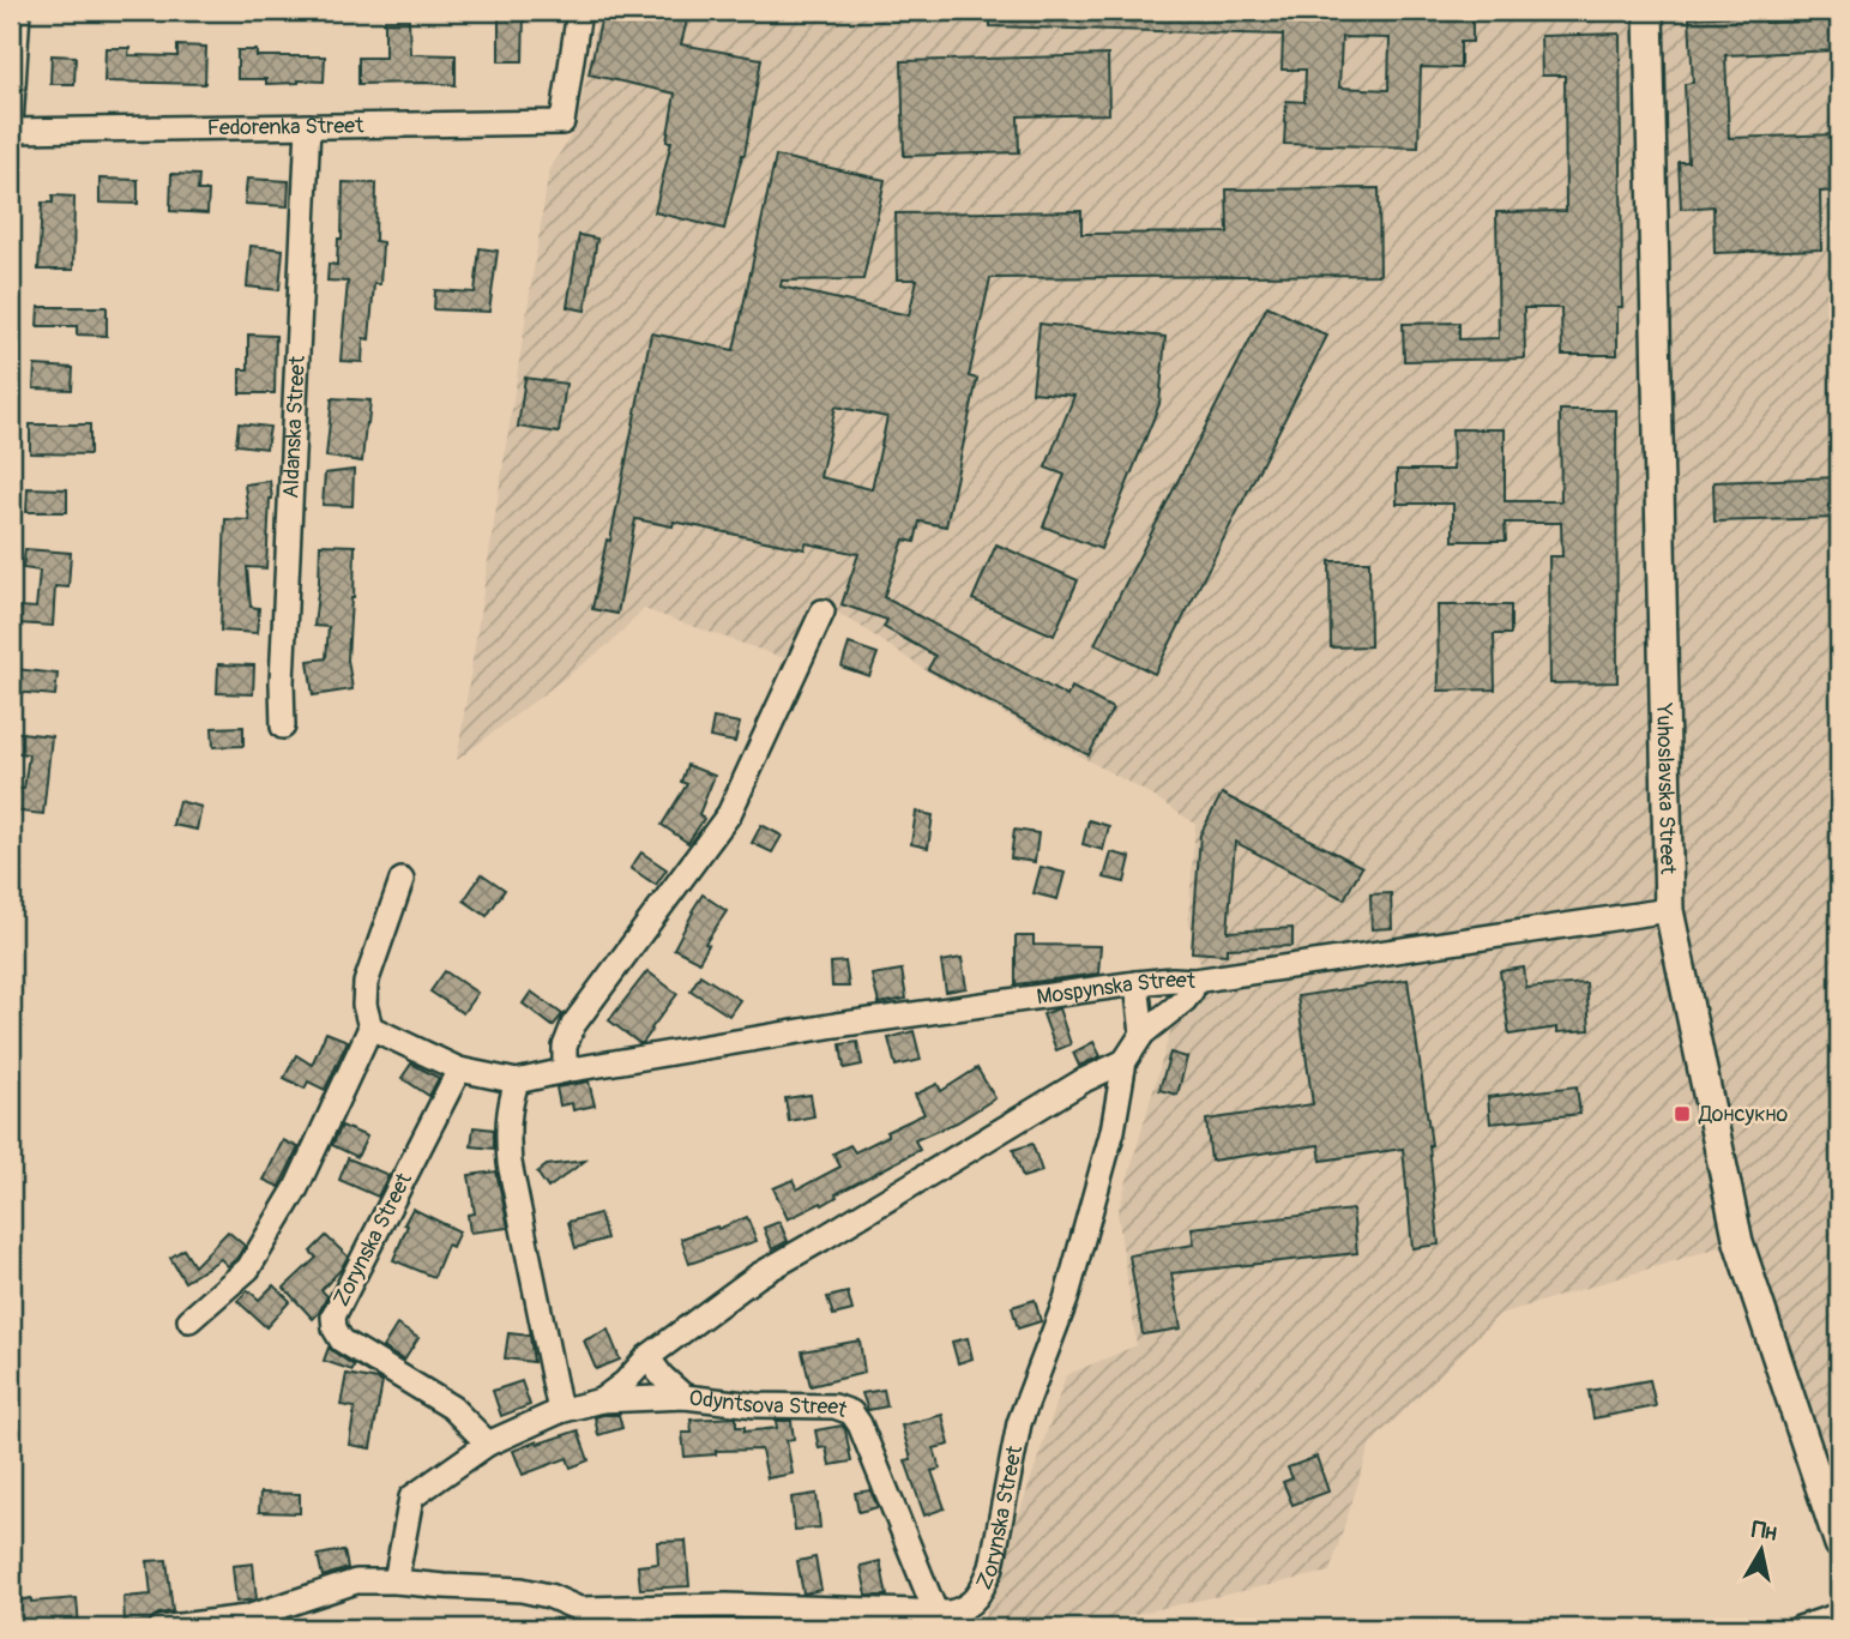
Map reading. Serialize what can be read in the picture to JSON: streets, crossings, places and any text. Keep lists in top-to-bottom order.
{
  "streets": {
    "main road": ["Yuhoslavska Street"],
    "street": [
      "Fedorenka Street",
      "Aldanska Street",
      "Mospynska Street",
      "Zorynska Street",
      "Odyntsova Street"
    ]
  },
  "crossings": [
    ["Fedorenka Street", "Aldanska Street"],
    ["Yuhoslavska Street", "Mospynska Street"],
    ["Mospynska Street", "Zorynska Street"],
    ["Zorynska Street", "Odyntsova Street"]
  ],
  "places": {
    "transit": ["Донсукно"]
  },
  "north": "top"
}
